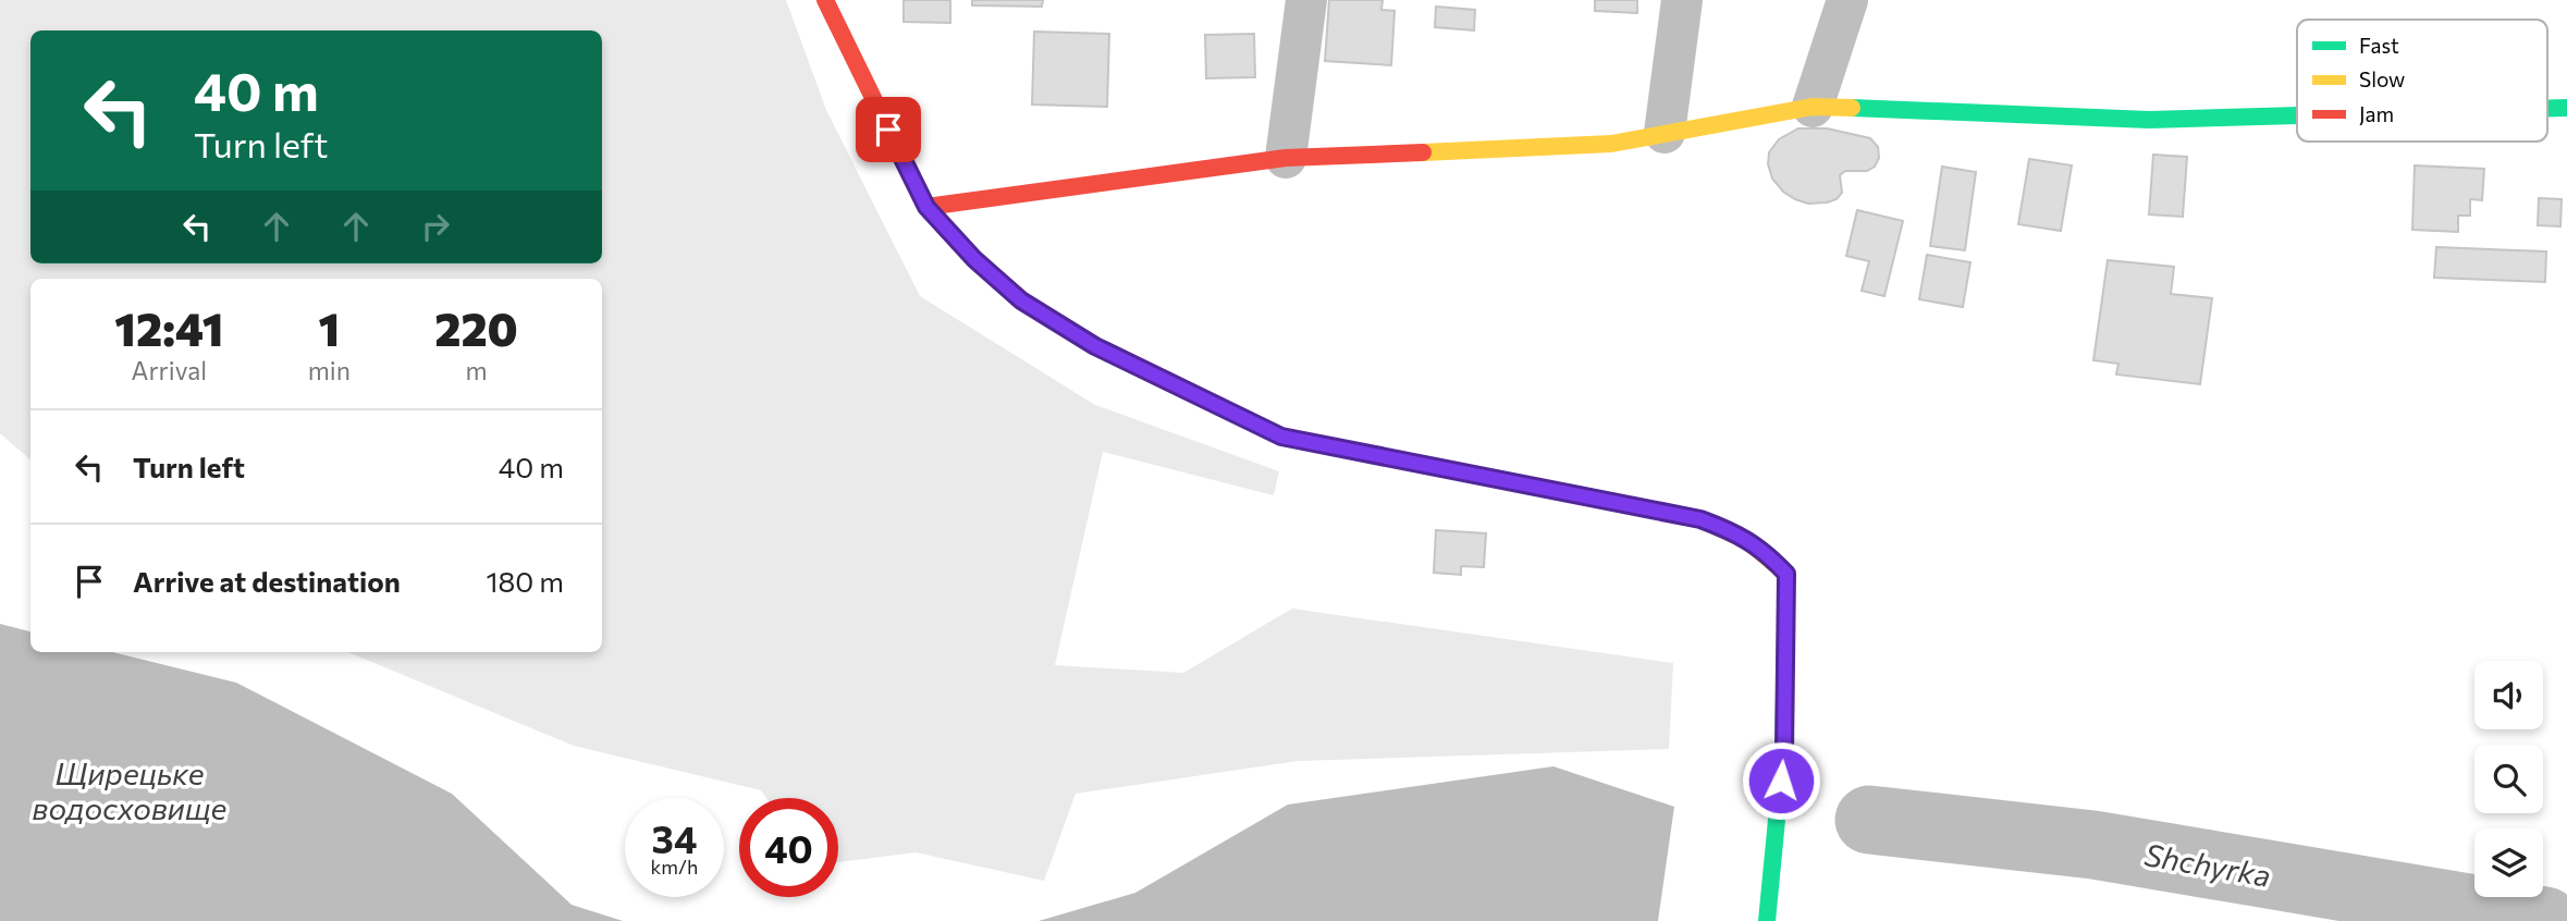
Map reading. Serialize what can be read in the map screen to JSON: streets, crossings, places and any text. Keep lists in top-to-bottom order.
{
  "water": ["Щирецьке водосховище", "Shchyrka"],
  "legend": ["Fast", "Slow", "Jam"],
  "page": {
    "turn": ["40 m", "Turn left"],
    "eta": [
      "12:41",
      "Arrival",
      "1",
      "min",
      "220",
      "m"
    ],
    "list": [
      {
        "name": "Turn left",
        "value": "40 m"
      },
      {
        "name": "Arrive at destination",
        "value": "180 m"
      }
    ],
    "speed": "34 km/h",
    "limit": "40"
  }
}
